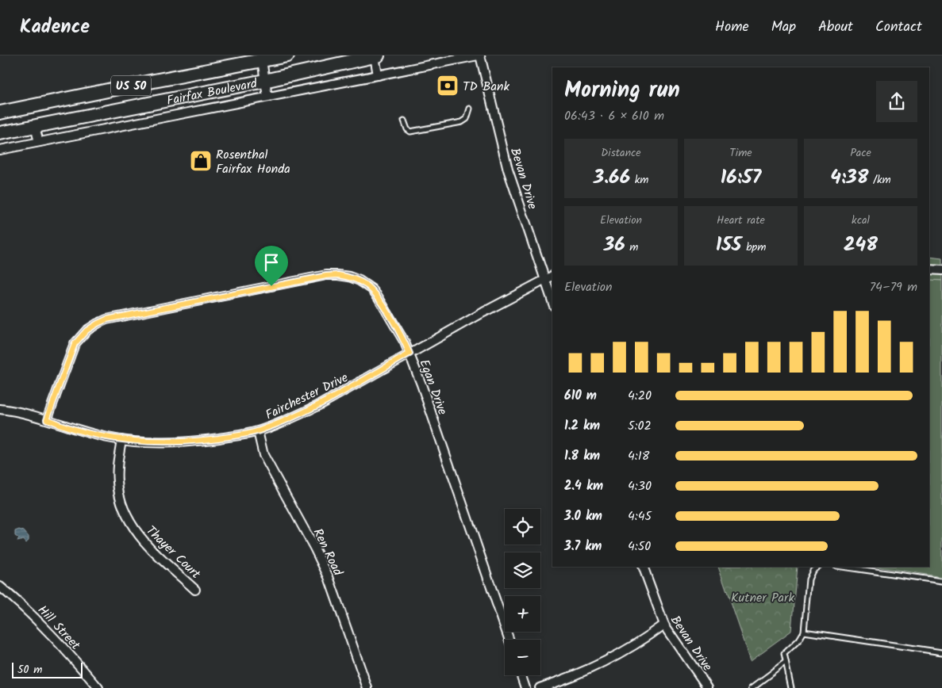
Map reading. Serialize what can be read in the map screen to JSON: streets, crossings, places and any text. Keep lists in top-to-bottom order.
{
  "streets": {
    "main road": ["US 50", "Fairfax Boulevard"],
    "street": [
      "Bevan Drive",
      "Egan Drive",
      "Fairchester Drive",
      "Thayer Court",
      "Ren Road",
      "Hill Street"
    ]
  },
  "crossings": [
    ["Bevan Drive", "Fairchester Drive"],
    ["Egan Drive", "Fairchester Drive"],
    ["Fairchester Drive", "Thayer Court"],
    ["Fairchester Drive", "Ren Road"]
  ],
  "parks": ["Kutner Park"],
  "places": {
    "bank": ["TD Bank"],
    "shop": ["Rosenthal Fairfax Honda"]
  },
  "scale_bar": "50 m",
  "page": {
    "header": "Kadence",
    "nav": [
      "Home",
      "Map",
      "About",
      "Contact"
    ],
    "heading": ["Morning run", "06:43 · 6 × 610 m"],
    "stats": [
      ["Distance", "3.66 km"],
      ["Time", "16:57"],
      ["Pace", "4:38 /km"],
      ["Elevation", "36 m"],
      ["Heart rate", "155 bpm"],
      ["kcal", "248"]
    ],
    "chart": ["Elevation", "74–79 m"],
    "list": [
      {
        "name": "610 m",
        "note": "4:20"
      },
      {
        "name": "1.2 km",
        "note": "5:02"
      },
      {
        "name": "1.8 km",
        "note": "4:18"
      },
      {
        "name": "2.4 km",
        "note": "4:30"
      },
      {
        "name": "3.0 km",
        "note": "4:45"
      },
      {
        "name": "3.7 km",
        "note": "4:50"
      }
    ],
    "map_buttons": ["+", "−"],
    "scale": "50 m"
  }
}
